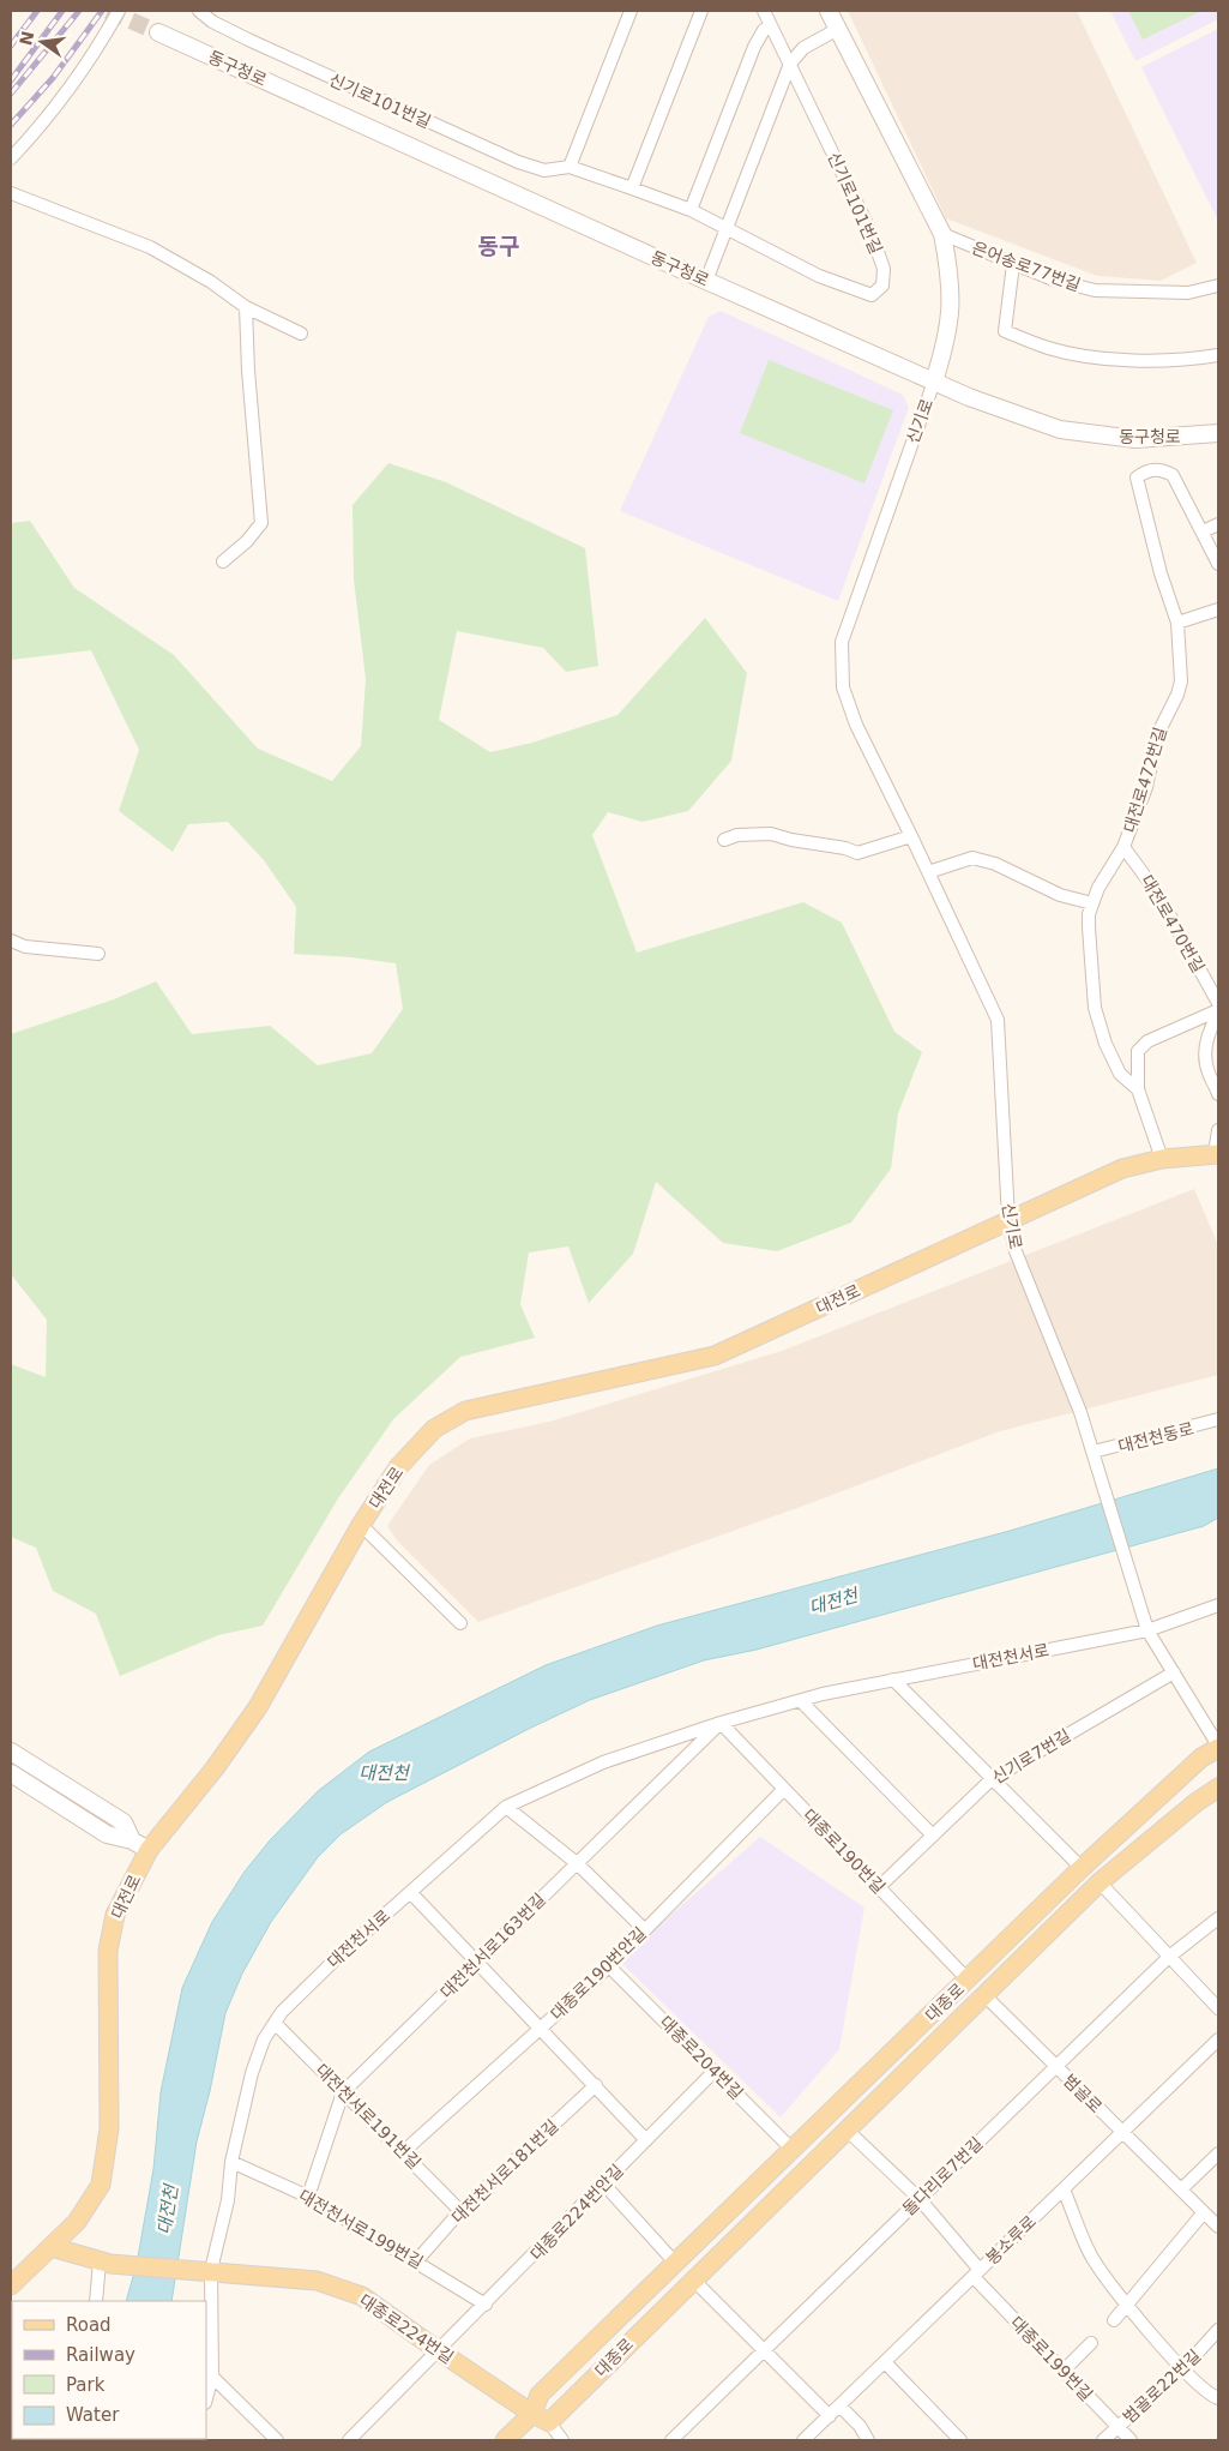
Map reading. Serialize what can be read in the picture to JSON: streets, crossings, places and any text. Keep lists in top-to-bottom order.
{
  "streets": {
    "main road": [
      "동구청로",
      "신기로",
      "대전로",
      "대종로",
      "대종로224번길"
    ],
    "street": [
      "신기로101번길",
      "은어송로77번길",
      "대전로472번길",
      "대전로470번길",
      "대전천동로",
      "대전천서로",
      "신기로7번길",
      "대종로190번길",
      "대전천서로163번길",
      "대종로190번안길",
      "대종로204번길",
      "범골로",
      "대전천서로191번길",
      "대전천서로181번길",
      "돌다리로7번길",
      "대종로224번안길",
      "대전천서로199번길",
      "봉소루로",
      "대종로199번길",
      "범골로22번길"
    ]
  },
  "crossings": [
    ["동구청로", "신기로"],
    ["은어송로77번길", "신기로"],
    ["신기로", "대전로"],
    ["신기로", "대전천동로"],
    ["신기로", "대전천서로"],
    ["신기로", "신기로7번길"],
    ["신기로", "대종로"],
    ["대전로472번길", "대전로470번길"],
    ["대전로472번길", "대전로"],
    ["대전천서로", "대종로190번길"],
    ["대전천서로", "대전천서로163번길"],
    ["대전천서로", "대전천서로191번길"],
    ["대전천서로", "대전천서로199번길"],
    ["대전천서로", "대종로224번길"],
    ["신기로7번길", "대종로190번길"],
    ["대종로190번길", "대전천서로163번길"],
    ["대종로190번길", "대종로190번안길"],
    ["대종로190번길", "대종로"],
    ["대전천서로163번길", "대전천서로191번길"],
    ["대전천서로163번길", "대전천서로199번길"],
    ["대종로190번안길", "대종로204번길"],
    ["대종로190번안길", "대전천서로191번길"],
    ["대종로", "대종로204번길"],
    ["대종로", "범골로"],
    ["대종로", "대종로224번길"],
    ["대종로", "대종로199번길"],
    ["대종로204번길", "대종로224번안길"],
    ["범골로", "돌다리로7번길"],
    ["범골로", "봉소루로"],
    ["대전천서로191번길", "대전천서로181번길"],
    ["대전천서로181번길", "대전천서로199번길"],
    ["돌다리로7번길", "대종로199번길"],
    ["대종로224번안길", "대전천서로199번길"],
    ["대종로224번안길", "대종로224번길"],
    ["봉소루로", "대종로199번길"],
    ["대종로199번길", "범골로22번길"]
  ],
  "districts": ["동구"],
  "water": ["대전천"],
  "legend": [
    "Road",
    "Railway",
    "Park",
    "Water"
  ],
  "north": "left"
}
